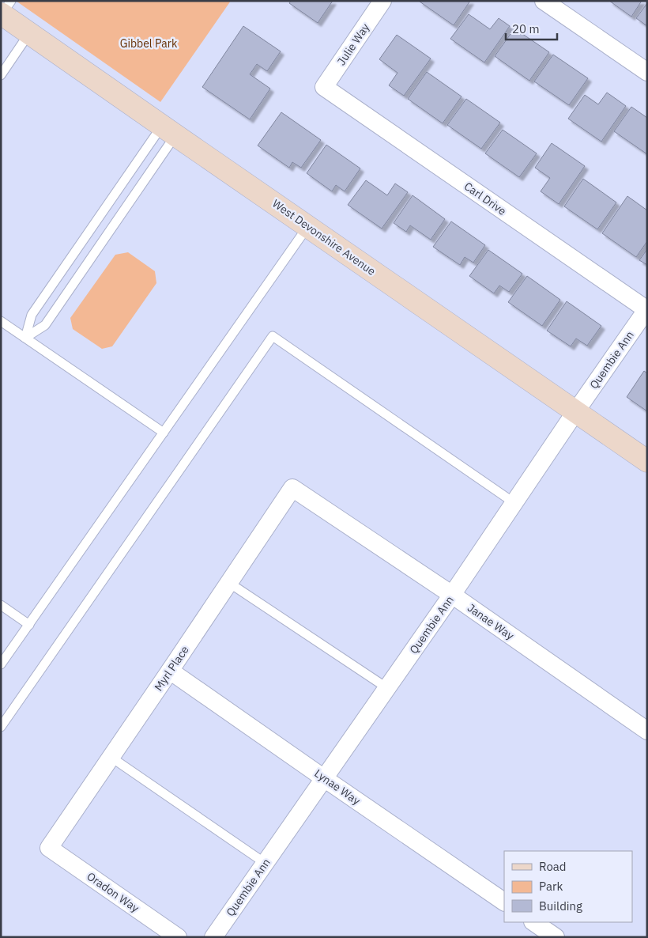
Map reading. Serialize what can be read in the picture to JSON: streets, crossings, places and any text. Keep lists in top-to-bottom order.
{
  "streets": {
    "street": [
      "Julie Way",
      "Carl Drive",
      "West Devonshire Avenue",
      "Quembie Ann",
      "Janae Way",
      "Myrl Place",
      "Lynae Way",
      "Oradon Way"
    ]
  },
  "crossings": [
    ["Julie Way", "Carl Drive"],
    ["Carl Drive", "Quembie Ann"],
    ["West Devonshire Avenue", "Quembie Ann"],
    ["Quembie Ann", "Janae Way"],
    ["Quembie Ann", "Lynae Way"],
    ["Janae Way", "Myrl Place"],
    ["Myrl Place", "Lynae Way"],
    ["Myrl Place", "Oradon Way"]
  ],
  "parks": ["Gibbel Park"],
  "legend": ["Road", "Park", "Building"],
  "scale_bar": "20 m"
}
